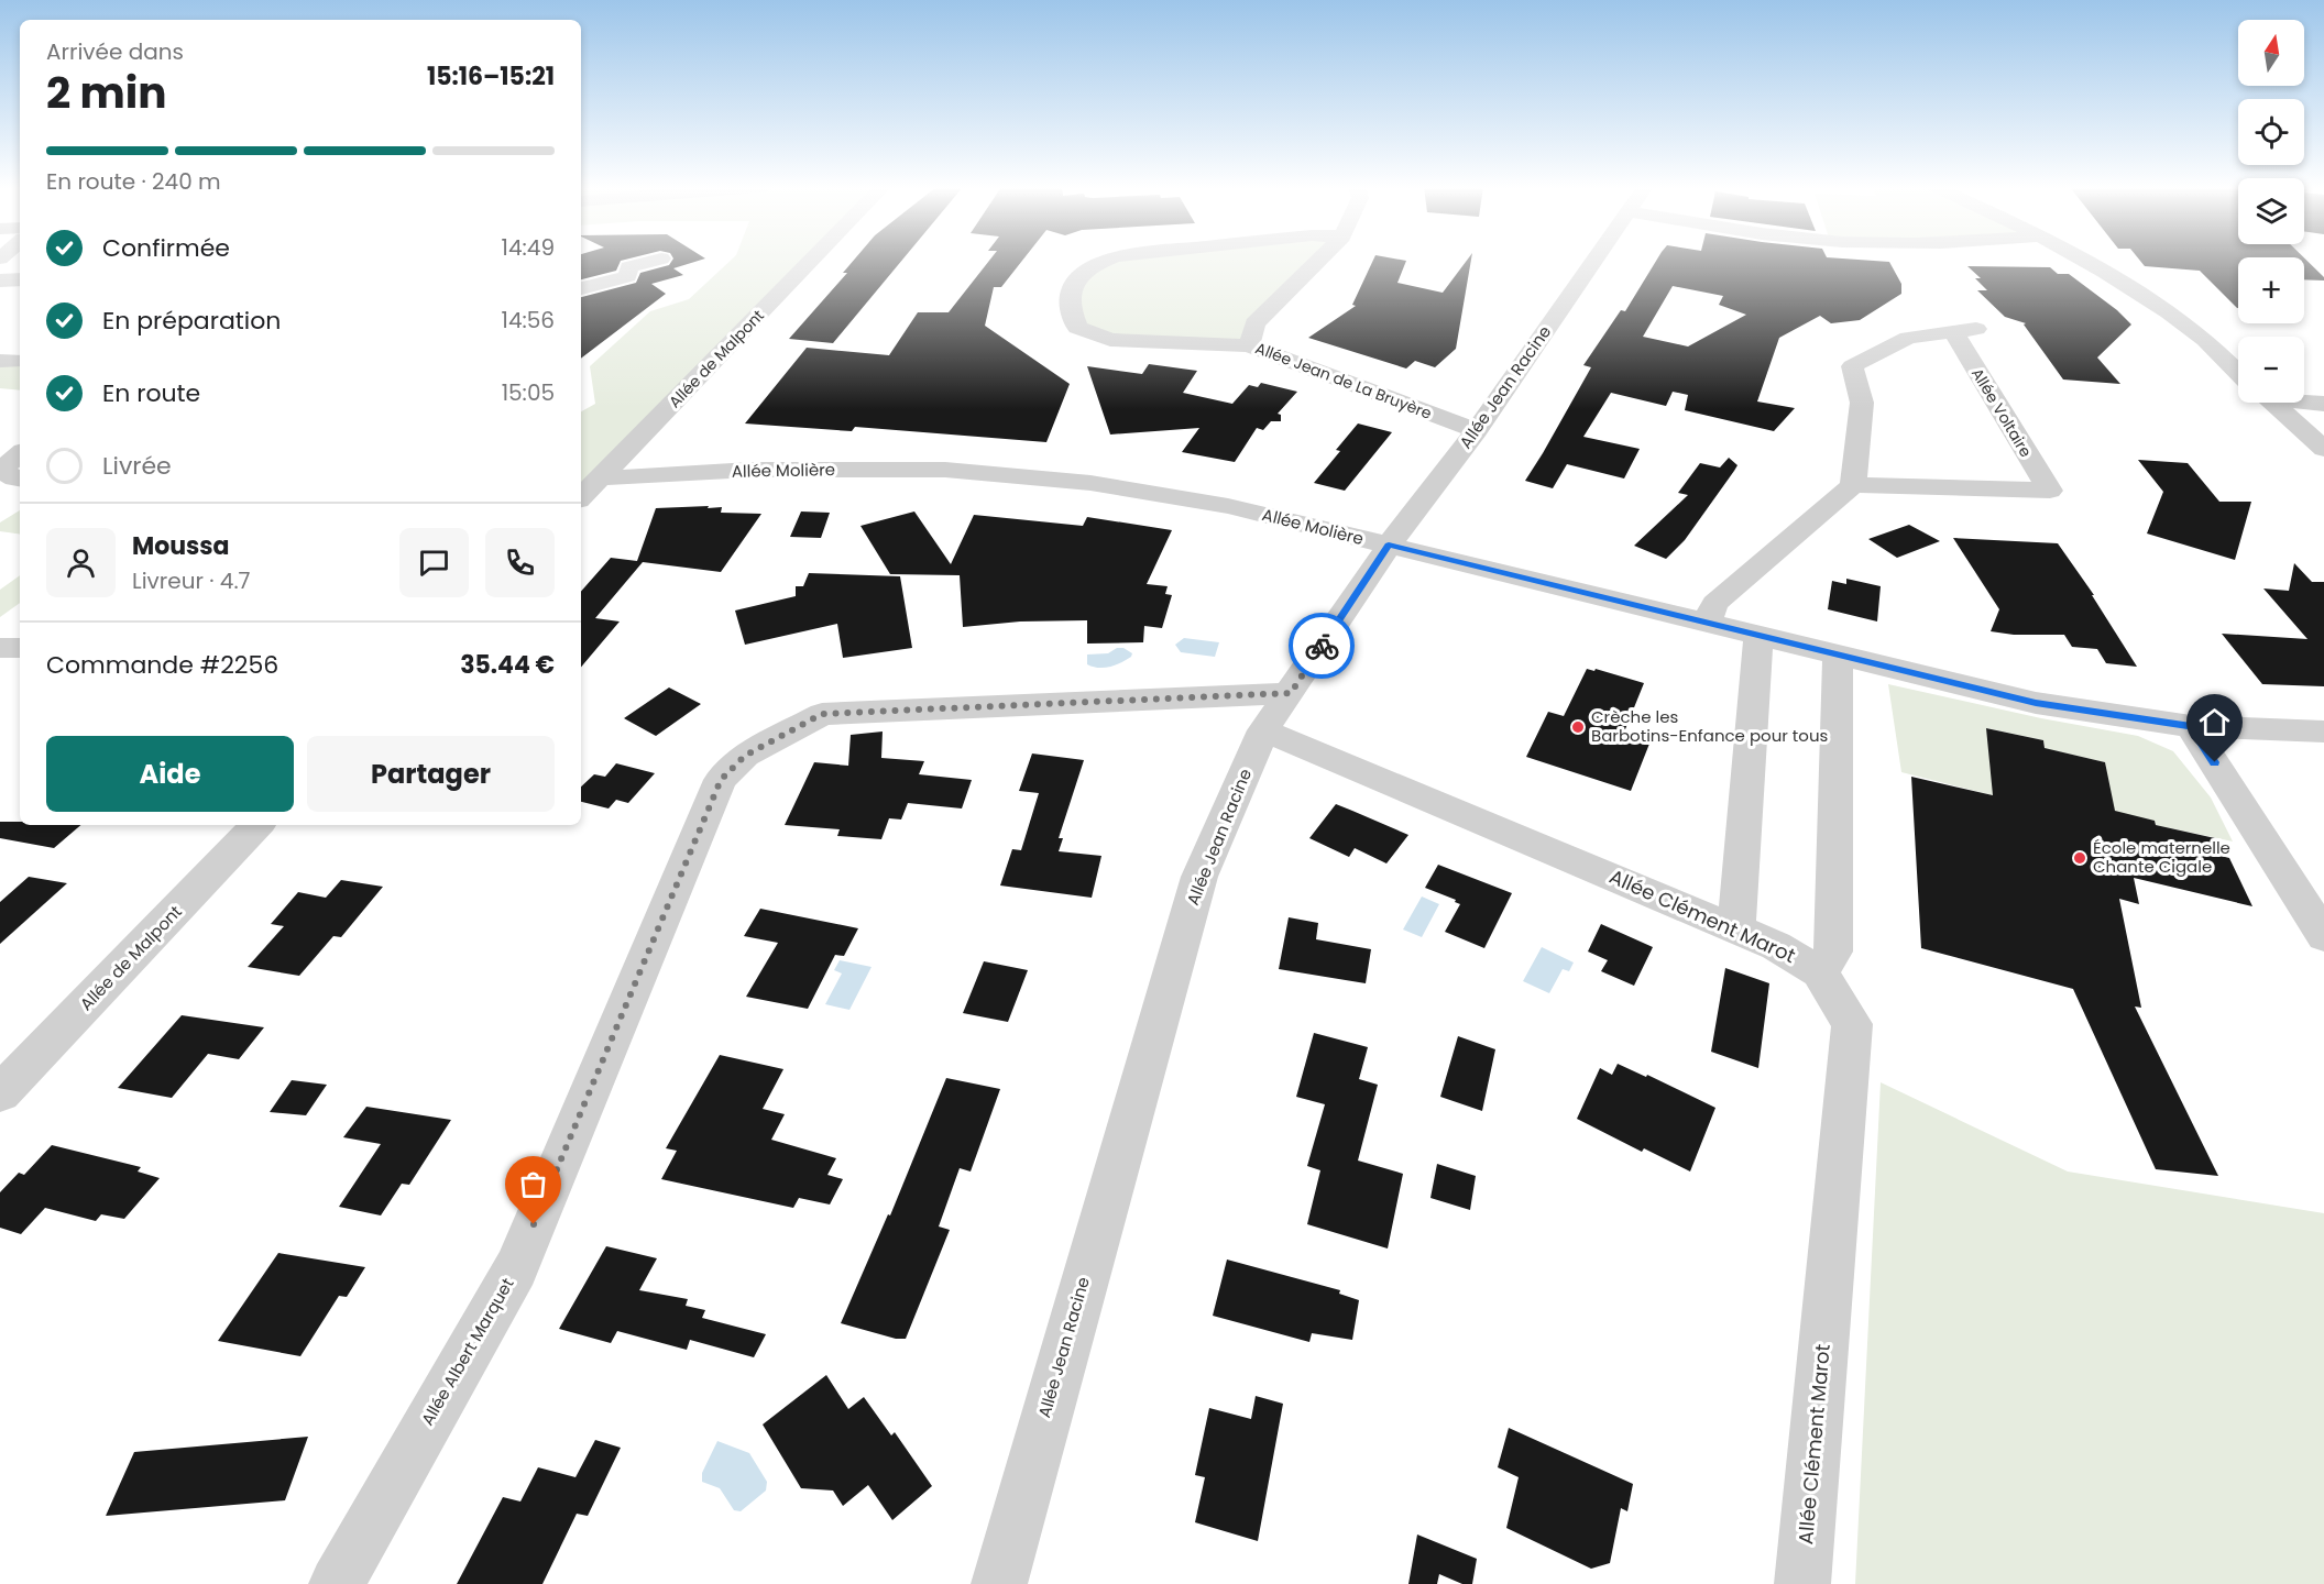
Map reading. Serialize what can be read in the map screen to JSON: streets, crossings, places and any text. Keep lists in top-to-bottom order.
{
  "streets": {
    "street": [
      "Allée de Malpont",
      "Allée Jean de La Bruyère",
      "Allée Jean Racine",
      "Allée Voltaire",
      "Allée Molière",
      "Allée Clément Marot",
      "Allée Albert Marquet"
    ]
  },
  "crossings": [
    ["Allée de Malpont", "Allée Molière"],
    ["Allée Jean de La Bruyère", "Allée Jean Racine"],
    ["Allée Jean Racine", "Allée Molière"],
    ["Allée Jean Racine", "Allée Clément Marot"],
    ["Allée Jean Racine", "Allée Albert Marquet"]
  ],
  "places": ["Crèche les Barbotins-Enfance pour tous", "École maternelle Chante Cigale"],
  "north": "top",
  "page": {
    "map_buttons": ["+", "−"],
    "heading": ["2 min", "Arrivée dans", "15:16–15:21"],
    "panel": [
      "Moussa",
      "Livreur · 4.7",
      "Commande #2256",
      "35.44 €"
    ],
    "bar": "En route · 240 m",
    "list": [
      ["Confirmée", "14:49"],
      ["En préparation", "14:56"],
      ["En route", "15:05"],
      "Livrée"
    ],
    "buttons": ["Aide", "Partager"]
  }
}
